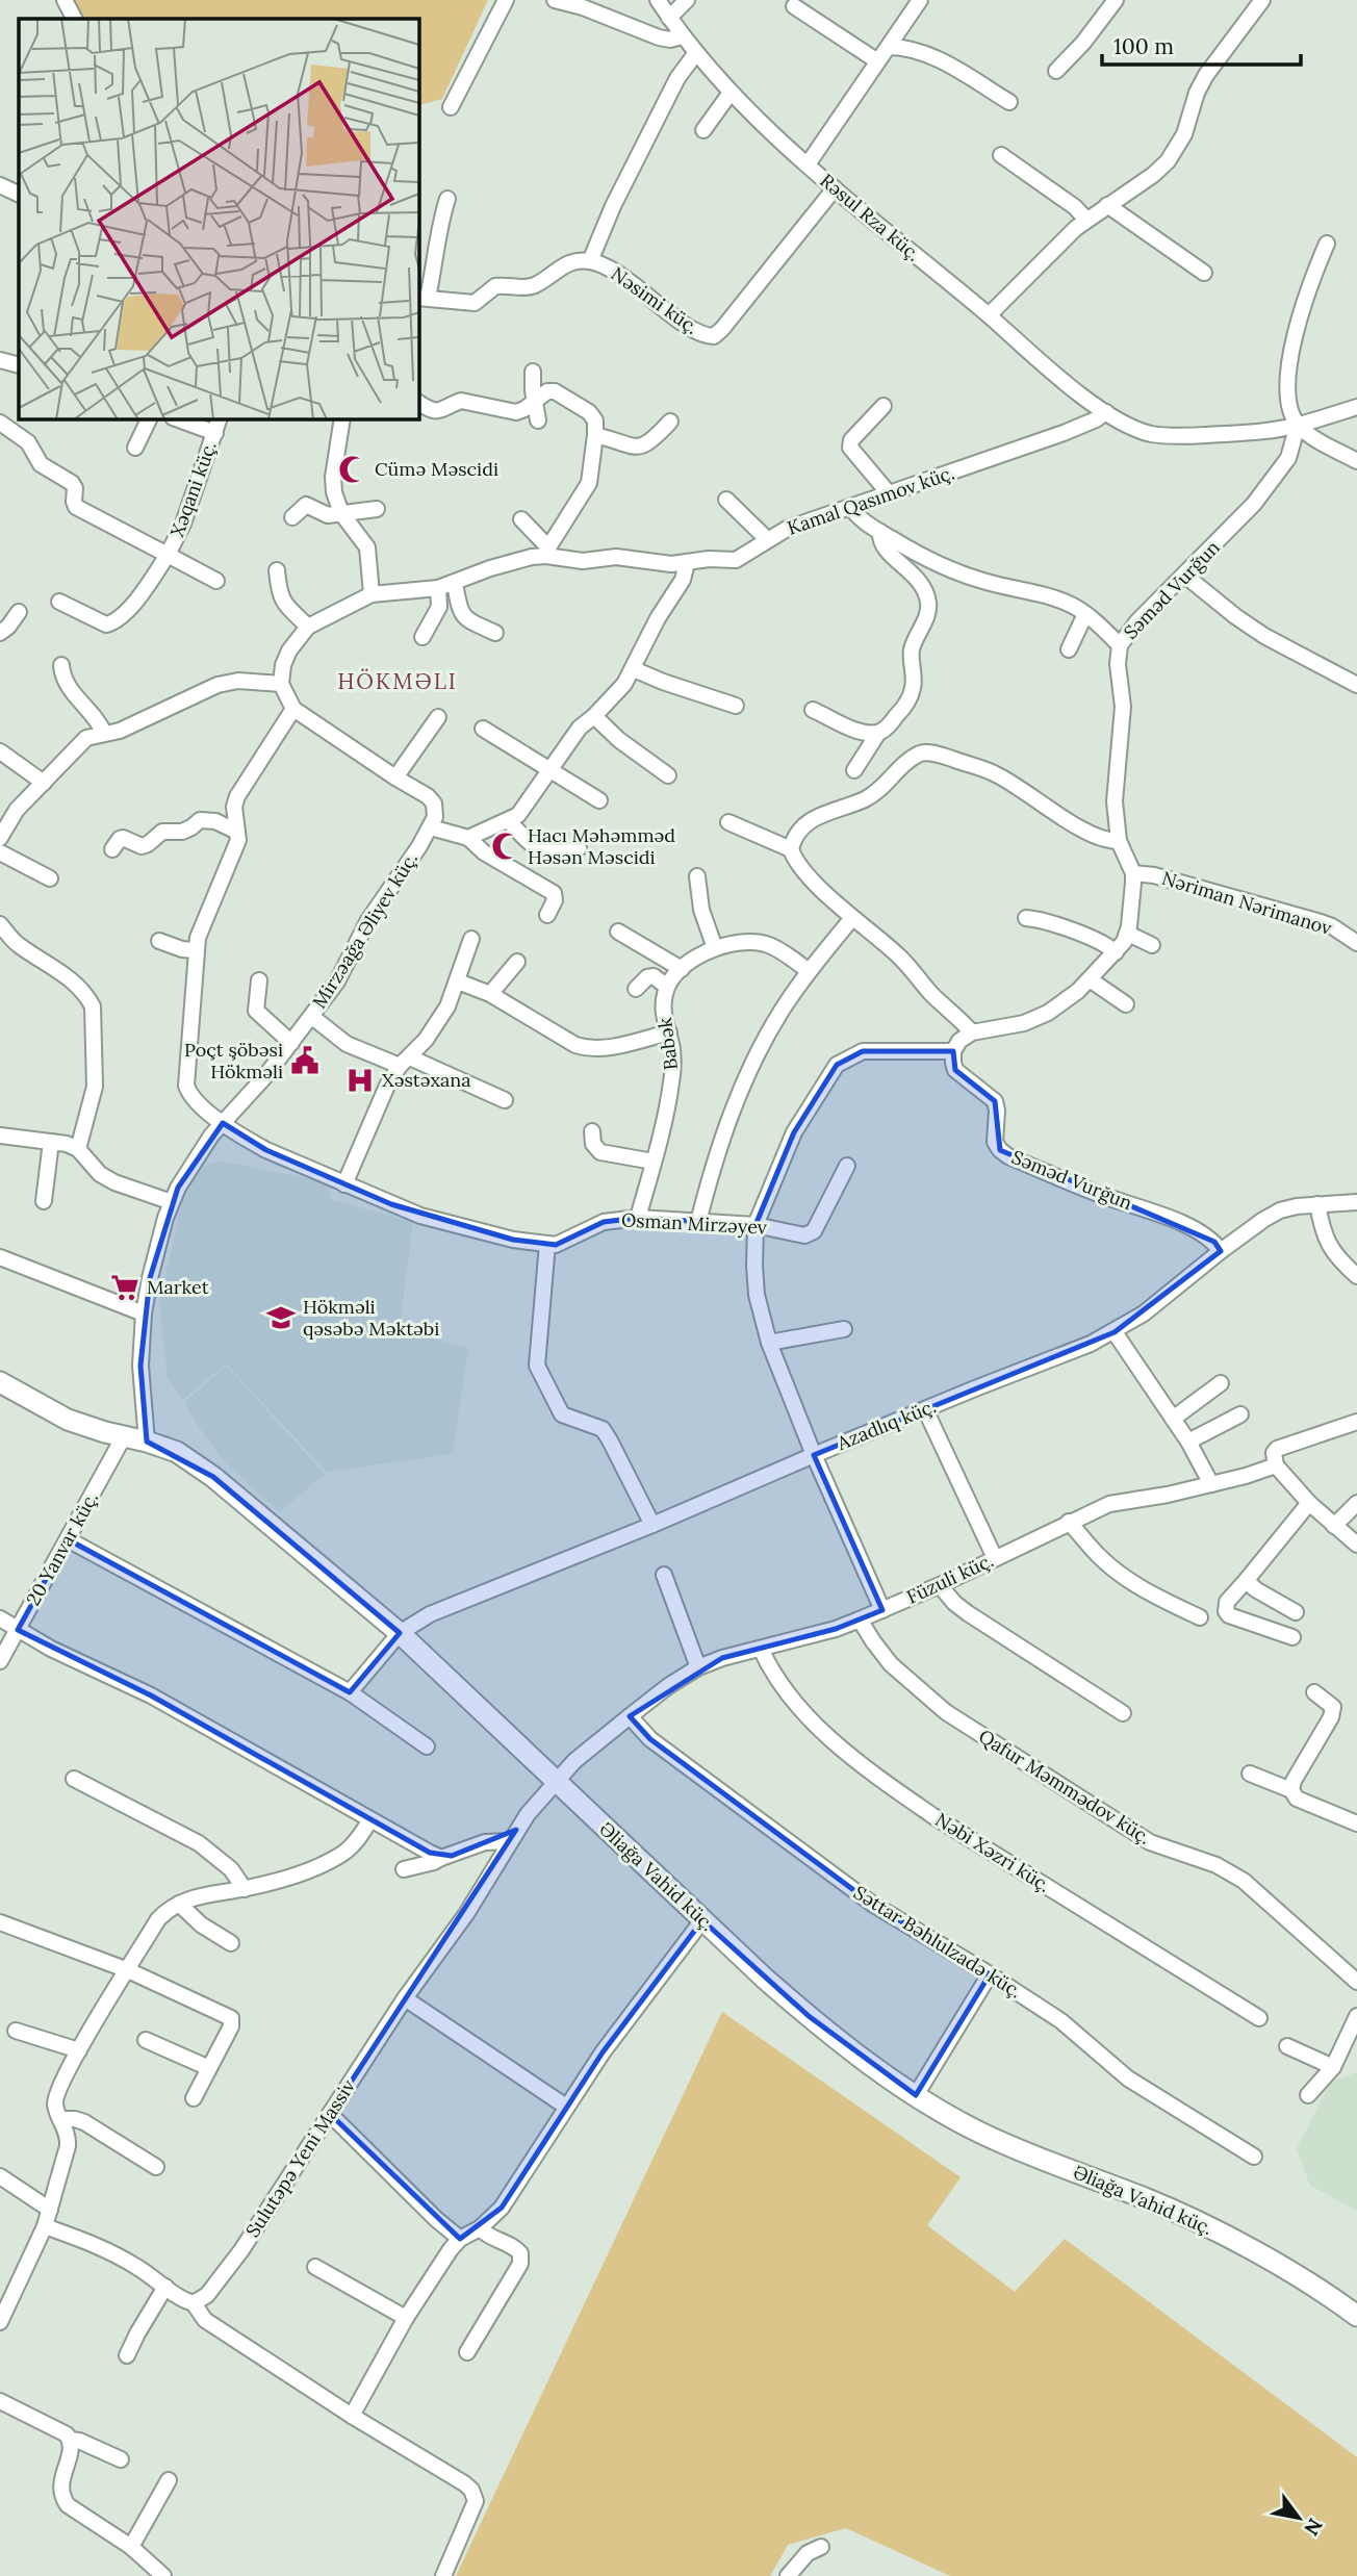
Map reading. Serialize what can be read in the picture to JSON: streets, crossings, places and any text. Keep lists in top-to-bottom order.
{
  "streets": {
    "street": [
      "Rəsul Rza küç.",
      "Nəsimi küç.",
      "Xəqani küç.",
      "Kamal Qasımov küç.",
      "Səməd Vurğun",
      "Nəriman Nərimanov",
      "Mirzəağa Əliyev küç.",
      "Babək",
      "Osman Mirzəyev",
      "Azadlıq küç.",
      "20 Yanvar küç.",
      "Füzuli küç.",
      "Qafur Məmmədov küç.",
      "Nəbi Xəzri küç.",
      "Əliağa Vahid küç.",
      "Səttar Bəhlulzadə küç.",
      "Sulutəpə Yeni Massiv"
    ]
  },
  "crossings": [
    ["Rəsul Rza küç.", "Nəsimi küç."],
    ["Rəsul Rza küç.", "Kamal Qasımov küç."],
    ["Səməd Vurğun", "Nəriman Nərimanov"],
    ["Səməd Vurğun", "Azadlıq küç."],
    ["Mirzəağa Əliyev küç.", "Osman Mirzəyev"],
    ["Mirzəağa Əliyev küç.", "Əliağa Vahid küç."],
    ["Babək", "Osman Mirzəyev"],
    ["Azadlıq küç.", "Əliağa Vahid küç."],
    ["20 Yanvar küç.", "Əliağa Vahid küç."],
    ["Füzuli küç.", "Qafur Məmmədov küç."],
    ["Füzuli küç.", "Nəbi Xəzri küç."],
    ["Füzuli küç.", "Əliağa Vahid küç."],
    ["Füzuli küç.", "Səttar Bəhlulzadə küç."],
    ["Füzuli küç.", "Sulutəpə Yeni Massiv"],
    ["Əliağa Vahid küç.", "Sulutəpə Yeni Massiv"]
  ],
  "districts": ["HÖKMƏLI"],
  "places": {
    "mosque": ["Cümə Məscidi", "Hacı Məhəmməd Həsən Məscidi"],
    "public building": ["Poçt şöbəsi Hökməli"],
    "hospital": ["Xəstəxana"],
    "supermarket": ["Market"],
    "school or university": ["Hökməli qəsəbə Məktəbi"]
  },
  "scale_bar": "100 m",
  "north": "bottom right"
}
